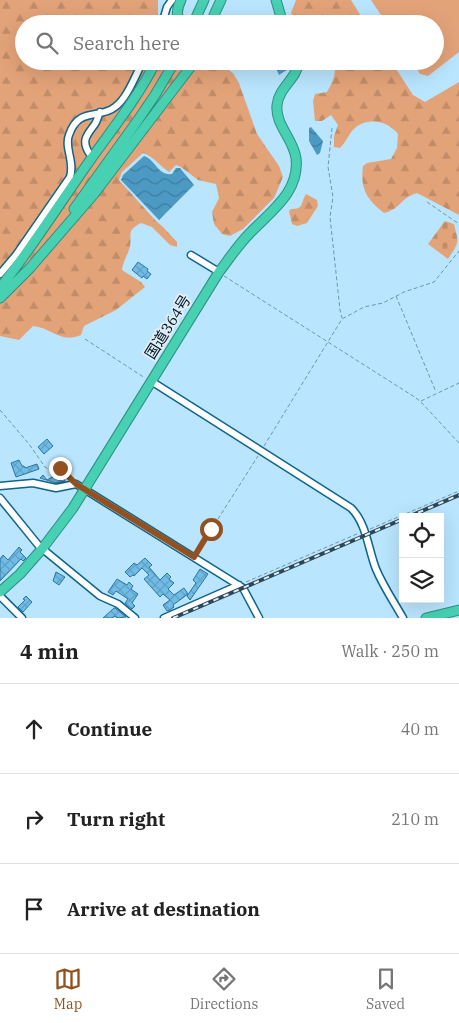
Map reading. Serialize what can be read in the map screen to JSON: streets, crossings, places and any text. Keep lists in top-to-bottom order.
{
  "streets": {
    "highway": ["国道364号"]
  },
  "page": {
    "search": "Search here",
    "heading": ["4 min", "Walk · 250 m"],
    "list": [
      ["Continue", "40 m"],
      ["Turn right", "210 m"],
      "Arrive at destination"
    ],
    "nav": ["Map", "Directions", "Saved"]
  }
}
